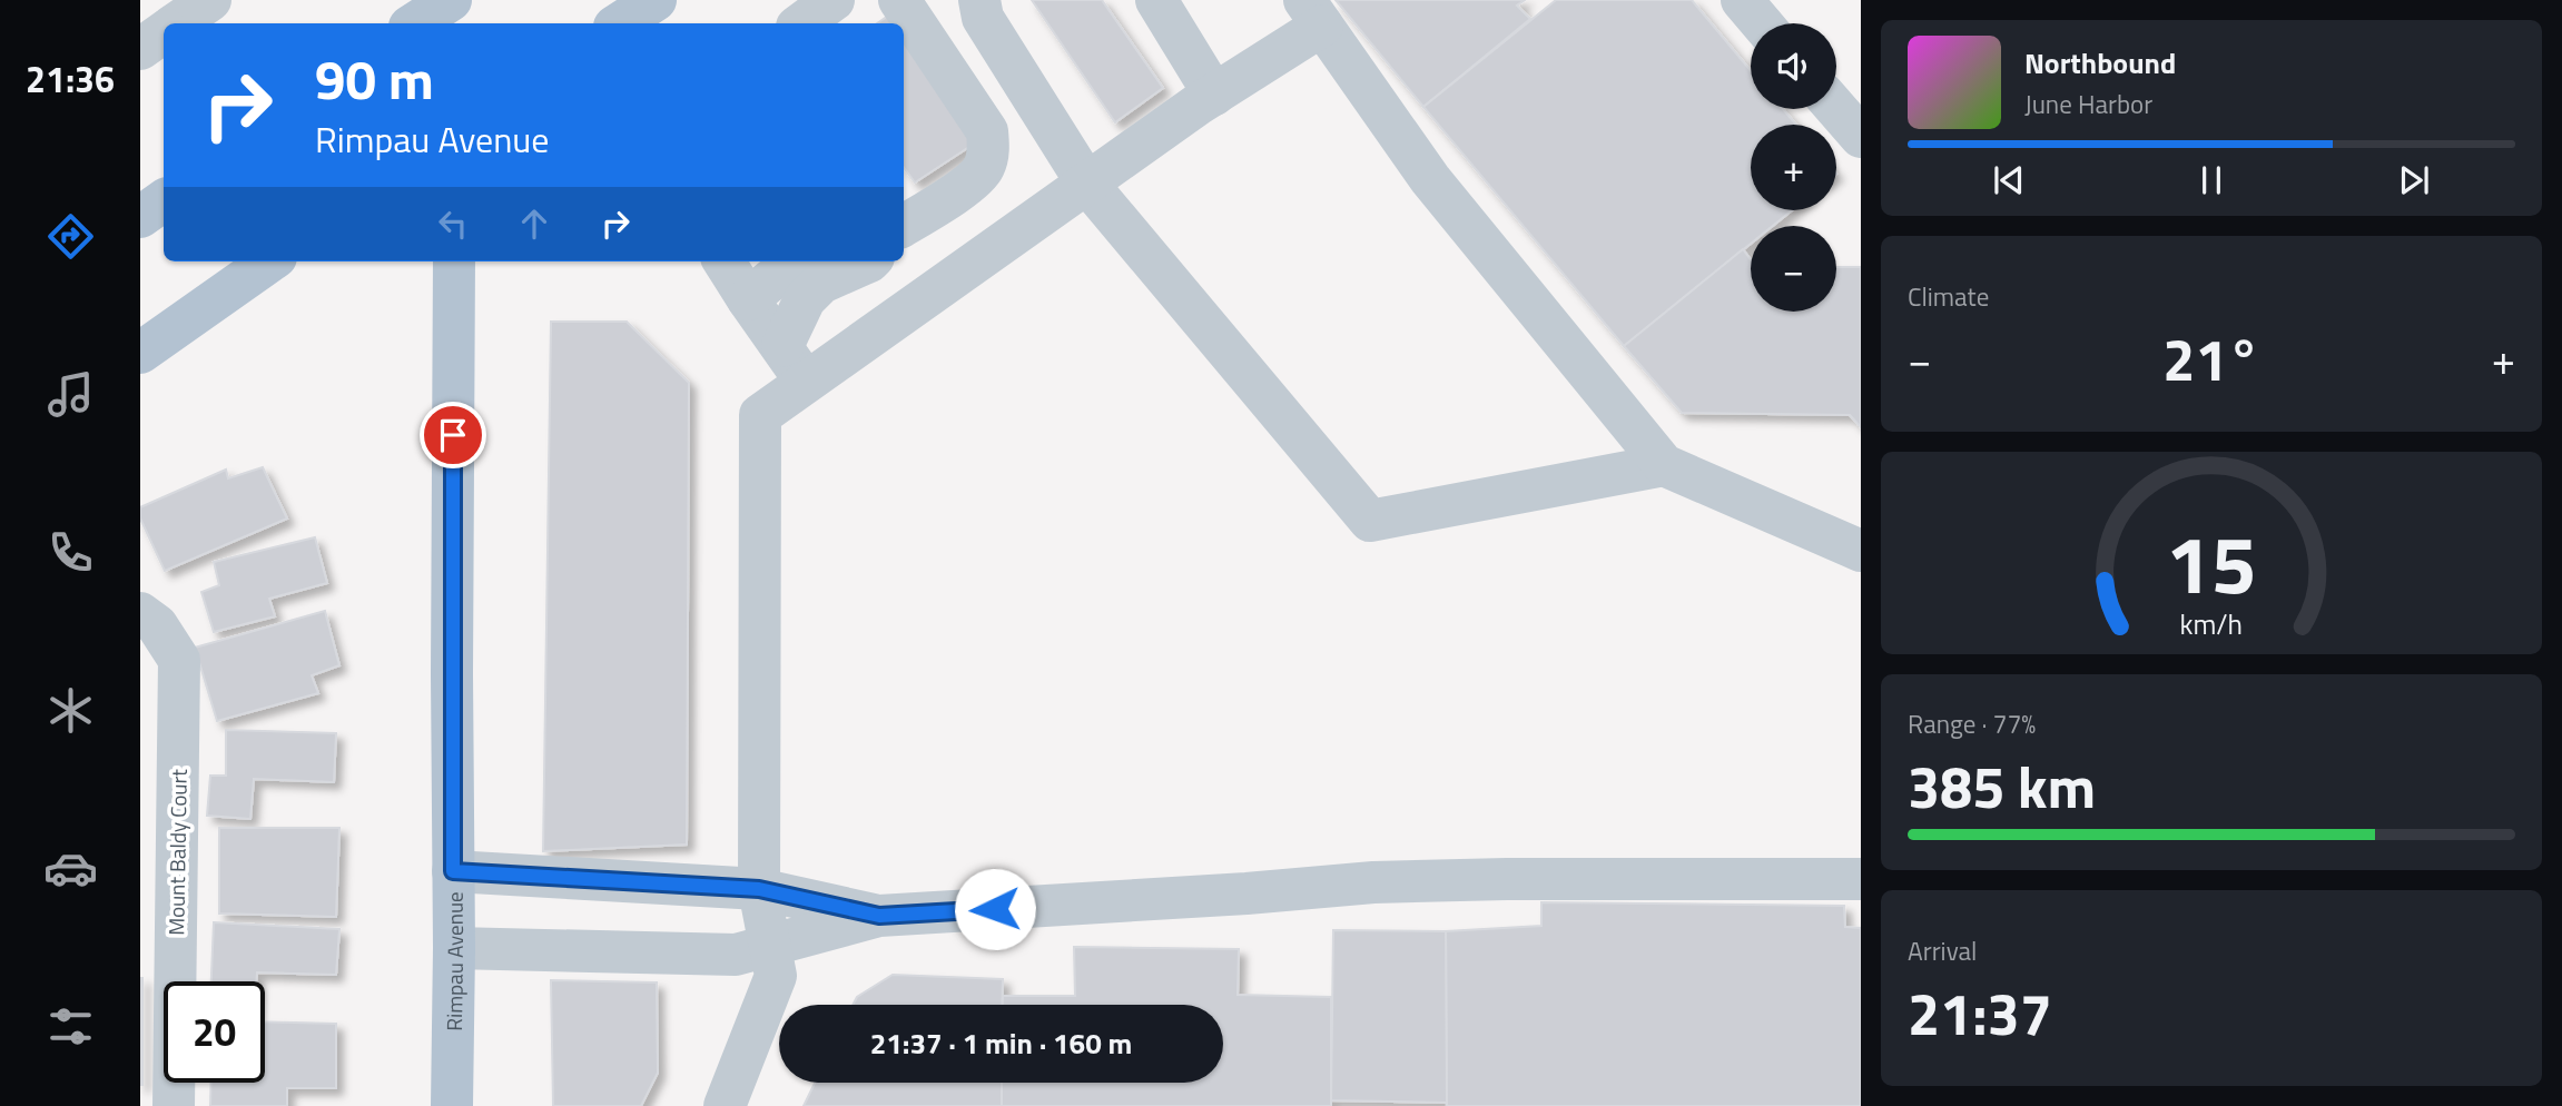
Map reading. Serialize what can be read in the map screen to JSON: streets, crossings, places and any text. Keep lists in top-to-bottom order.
{
  "streets": {
    "main road": ["Rimpau Avenue"],
    "street": ["Mount Baldy Court"]
  },
  "page": {
    "tabs": "21:36",
    "map_buttons": ["+", "−"],
    "turn": ["90 m", "Rimpau Avenue"],
    "song": ["Northbound", "June Harbor"],
    "tile": [
      "Climate",
      ["Range · 77%", "385 km"],
      ["Arrival", "21:37"]
    ],
    "heat": ["−", "21°", "+"],
    "limit": "20",
    "trip": "21:37 · 1 min · 160 m",
    "gauge": ["15", "km/h"]
  }
}
